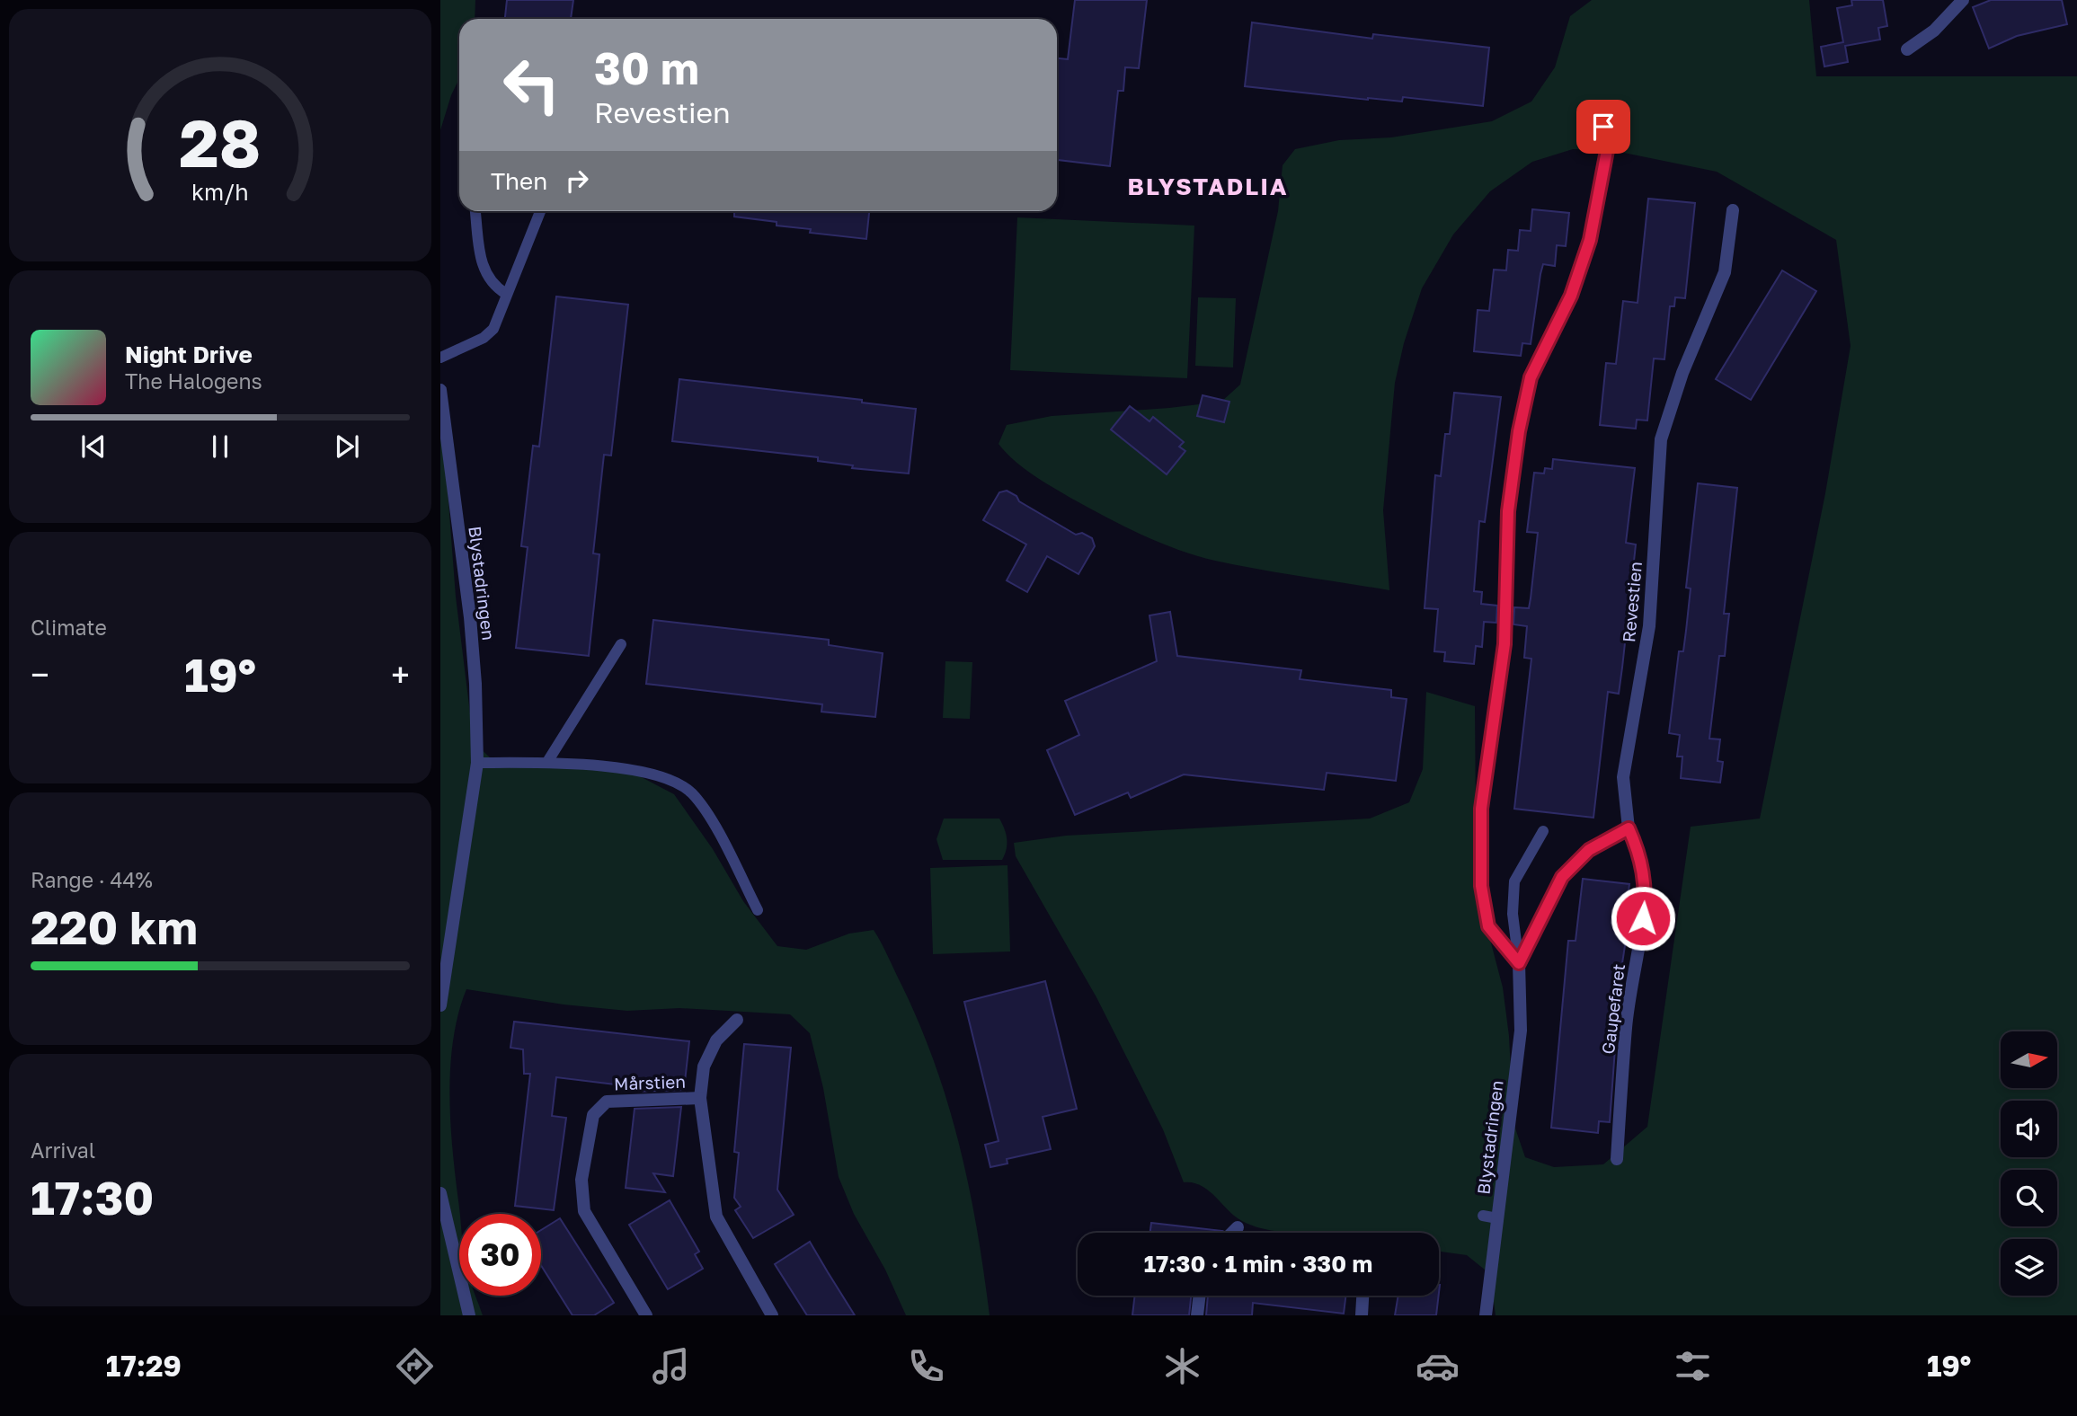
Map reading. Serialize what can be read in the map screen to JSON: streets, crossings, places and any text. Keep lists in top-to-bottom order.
{
  "streets": {
    "street": [
      "Blystadringen",
      "Revestien",
      "Gaupefaret",
      "Mårstien"
    ]
  },
  "crossings": [
    ["Revestien", "Gaupefaret"]
  ],
  "districts": ["BLYSTADLIA"],
  "north": "right",
  "page": {
    "turn": ["30 m", "Revestien"],
    "then": "Then",
    "song": ["Night Drive", "The Halogens"],
    "tile": [
      "Climate",
      ["Range · 44%", "220 km"],
      ["Arrival", "17:30"]
    ],
    "heat": ["−", "19°", "+"],
    "limit": "30",
    "trip": "17:30 · 1 min · 330 m",
    "tabs": ["17:29", "19°"],
    "gauge": ["28", "km/h"]
  }
}
